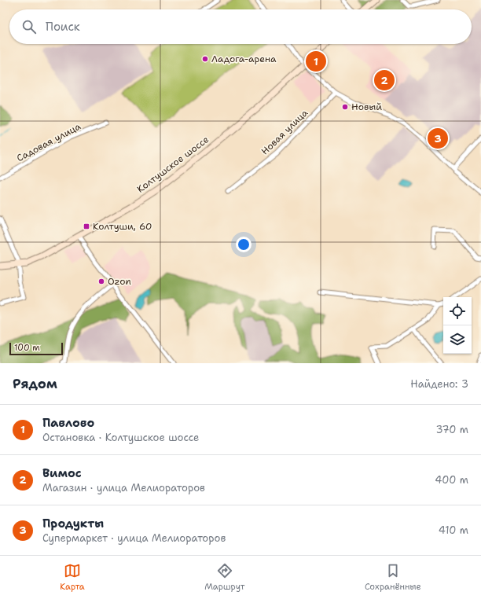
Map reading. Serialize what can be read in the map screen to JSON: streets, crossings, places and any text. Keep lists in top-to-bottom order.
{
  "streets": {
    "main road": ["Колтушское шоссе"],
    "street": ["Новая улица", "Садовая улица"]
  },
  "places": {
    "other": ["Ладога-арена", "Новый", "Ozon"],
    "transit": ["Колтуши, 60"]
  },
  "scale_bar": "100 m",
  "page": {
    "search": "Поиск",
    "pins": ["1", "2", "3"],
    "scale": "100 m",
    "heading": ["Рядом", "Найдено: 3"],
    "list": [
      {
        "mark": "1",
        "name": "Павлово",
        "note": "Остановка · Колтушское шоссе",
        "value": "370 m"
      },
      {
        "mark": "2",
        "name": "Вимос",
        "note": "Магазин · улица Мелиораторов",
        "value": "400 m"
      },
      {
        "mark": "3",
        "name": "Продукты",
        "note": "Супермаркет · улица Мелиораторов",
        "value": "410 m"
      }
    ],
    "nav": ["Карта", "Маршрут", "Сохранённые"]
  }
}
